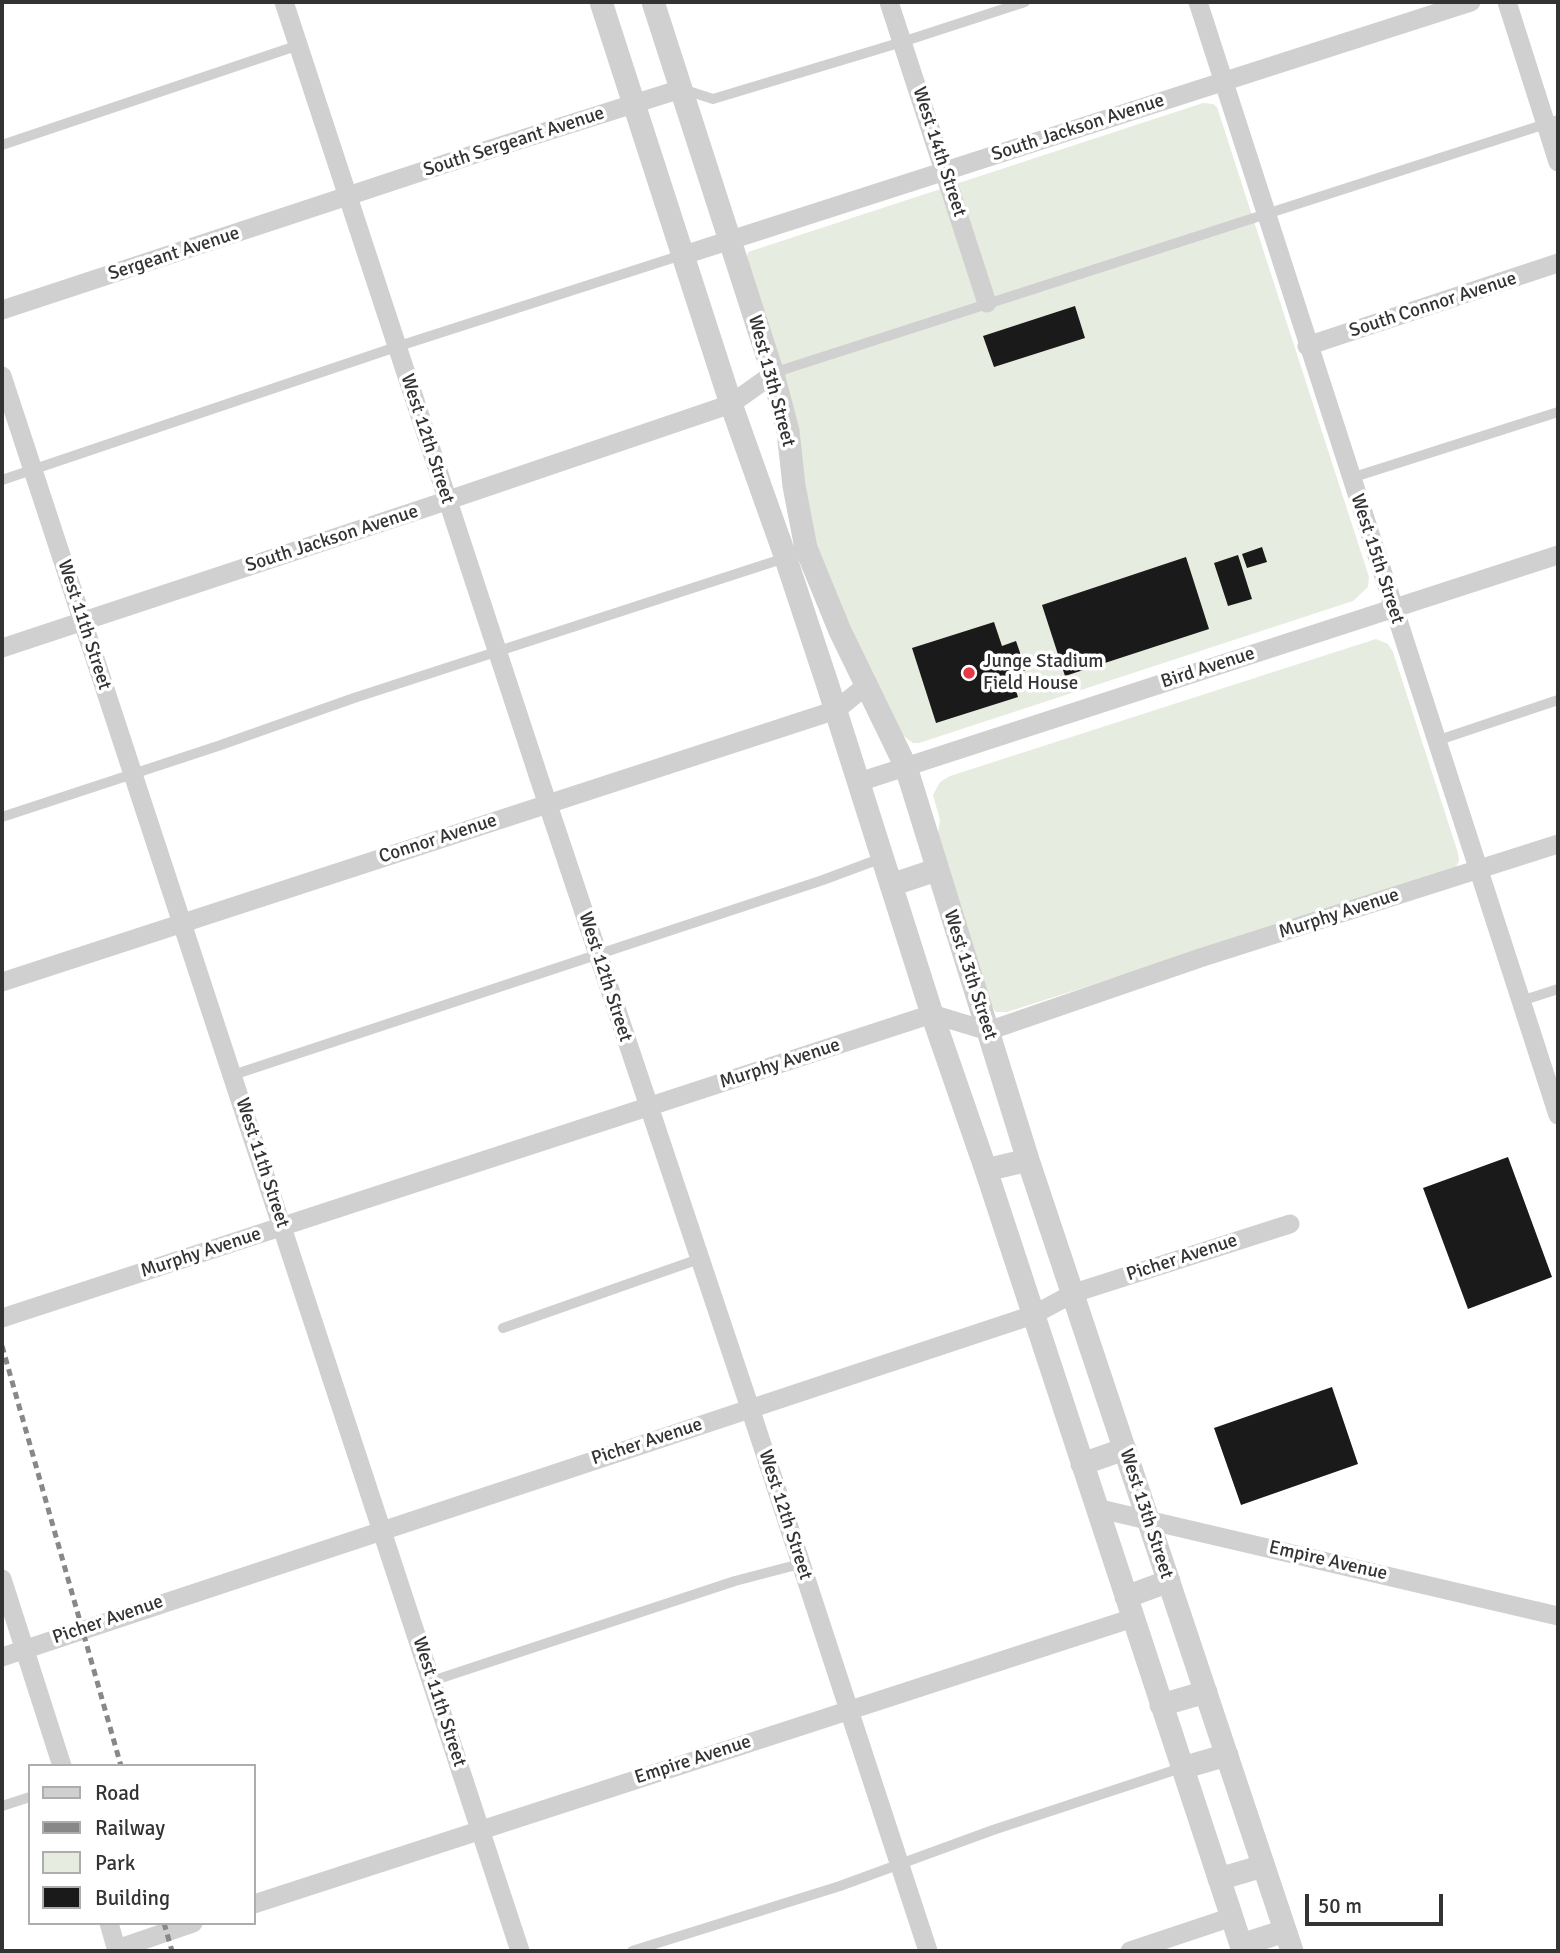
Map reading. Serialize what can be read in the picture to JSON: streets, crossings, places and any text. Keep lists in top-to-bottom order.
{
  "streets": {
    "street": [
      "South Jackson Avenue",
      "South Sergeant Avenue",
      "West 14th Street",
      "Sergeant Avenue",
      "South Connor Avenue",
      "West 13th Street",
      "West 12th Street",
      "West 15th Street",
      "West 11th Street",
      "Bird Avenue",
      "Connor Avenue",
      "Murphy Avenue",
      "Picher Avenue",
      "Empire Avenue"
    ]
  },
  "crossings": [
    ["South Jackson Avenue", "West 14th Street"],
    ["South Jackson Avenue", "West 13th Street"],
    ["South Jackson Avenue", "West 12th Street"],
    ["South Jackson Avenue", "West 15th Street"],
    ["South Jackson Avenue", "West 11th Street"],
    ["South Sergeant Avenue", "Sergeant Avenue"],
    ["South Sergeant Avenue", "West 13th Street"],
    ["South Sergeant Avenue", "West 12th Street"],
    ["Sergeant Avenue", "West 12th Street"],
    ["South Connor Avenue", "West 15th Street"],
    ["West 13th Street", "Bird Avenue"],
    ["West 13th Street", "Connor Avenue"],
    ["West 13th Street", "Murphy Avenue"],
    ["West 13th Street", "Picher Avenue"],
    ["West 13th Street", "Empire Avenue"],
    ["West 12th Street", "Connor Avenue"],
    ["West 12th Street", "Murphy Avenue"],
    ["West 12th Street", "Picher Avenue"],
    ["West 12th Street", "Empire Avenue"],
    ["West 15th Street", "Bird Avenue"],
    ["West 15th Street", "Murphy Avenue"],
    ["West 11th Street", "Connor Avenue"],
    ["West 11th Street", "Murphy Avenue"],
    ["West 11th Street", "Picher Avenue"],
    ["West 11th Street", "Empire Avenue"]
  ],
  "places": ["Junge Stadium Field House"],
  "legend": [
    "Road",
    "Railway",
    "Park",
    "Building"
  ],
  "scale_bar": "50 m"
}
